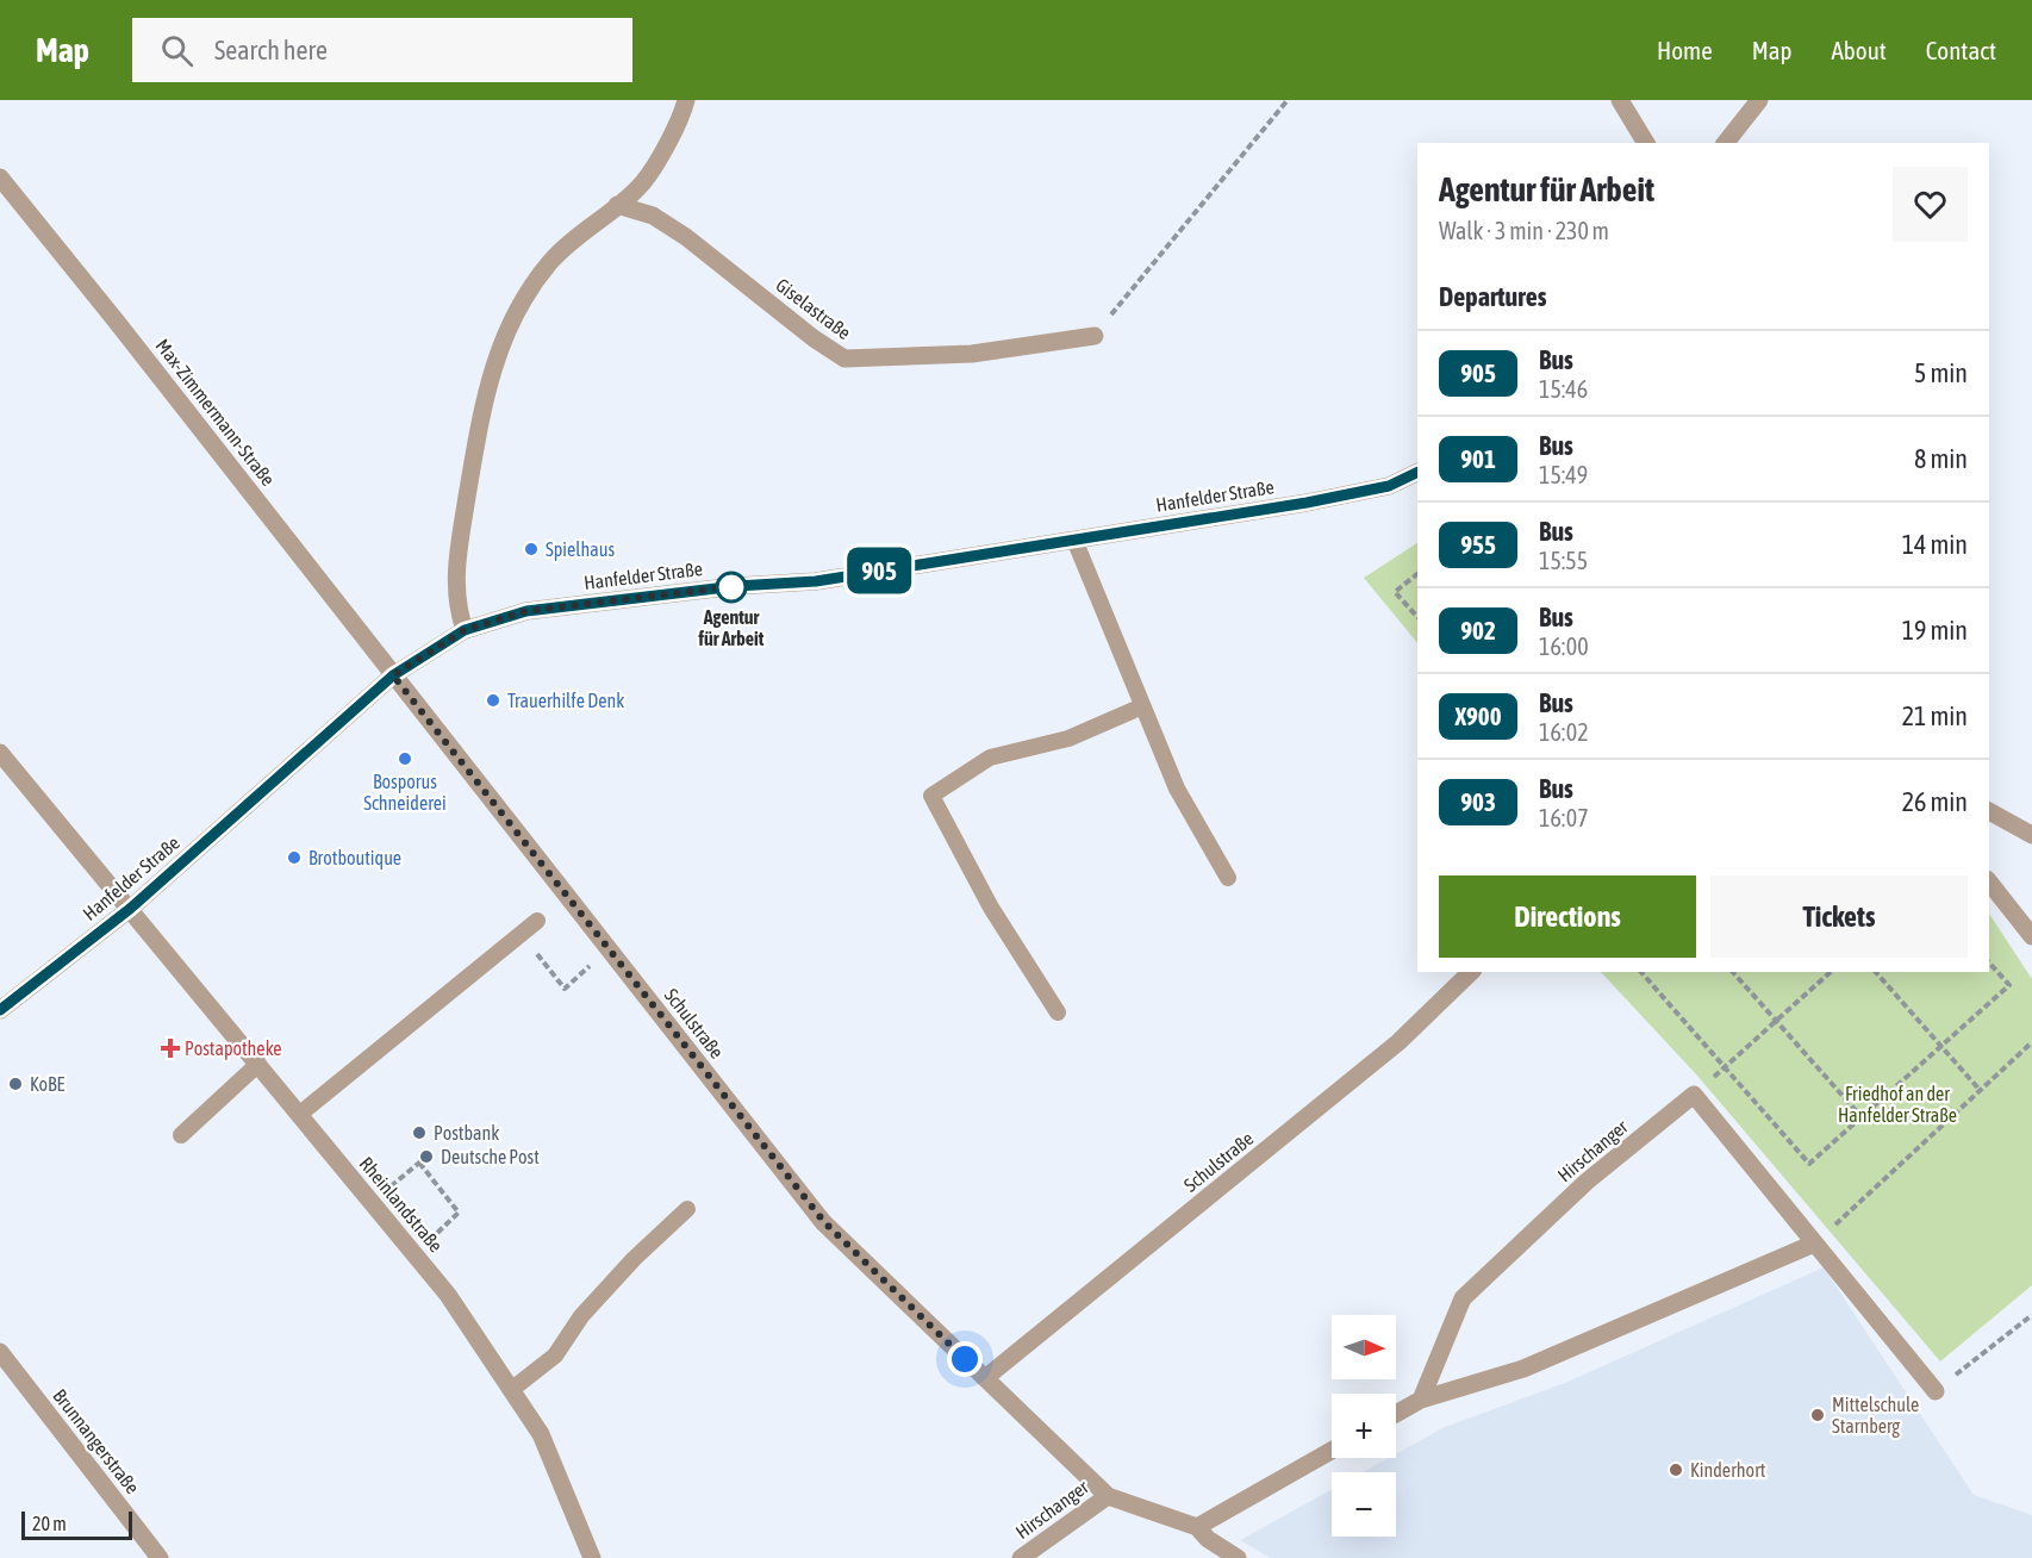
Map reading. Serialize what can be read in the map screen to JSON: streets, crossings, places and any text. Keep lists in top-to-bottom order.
{
  "streets": {
    "street": [
      "Giselastraße",
      "Max-Zimmermann-Straße",
      "Hanfelder Straße",
      "Schulstraße",
      "Hirschanger",
      "Rheinlandstraße",
      "Brunnangerstraße"
    ]
  },
  "crossings": [
    ["Max-Zimmermann-Straße", "Hanfelder Straße"],
    ["Max-Zimmermann-Straße", "Schulstraße"],
    ["Hanfelder Straße", "Schulstraße"],
    ["Hanfelder Straße", "Rheinlandstraße"],
    ["Schulstraße", "Hirschanger"]
  ],
  "parks": ["Friedhof an der Hanfelder Straße"],
  "places": {
    "other": [
      "Spielhaus",
      "Agentur für Arbeit",
      "Trauerhilfe Denk",
      "Bosporus Schneiderei",
      "Brotboutique",
      "KoBE",
      "Postbank",
      "Deutsche Post",
      "Mittelschule Starnberg",
      "Kinderhort"
    ],
    "health": ["Postapotheke"]
  },
  "lines": ["bus line 905"],
  "scale_bar": "20 m",
  "north": "right",
  "page": {
    "header": "Map",
    "search": "Search here",
    "nav": [
      "Home",
      "Map",
      "About",
      "Contact"
    ],
    "on_map": "905",
    "heading": [
      ["Agentur für Arbeit", "Walk · 3 min · 230 m"],
      "Departures"
    ],
    "list": [
      {
        "mark": "905",
        "name": "Bus",
        "note": "15:46",
        "value": "5 min"
      },
      {
        "mark": "901",
        "name": "Bus",
        "note": "15:49",
        "value": "8 min"
      },
      {
        "mark": "955",
        "name": "Bus",
        "note": "15:55",
        "value": "14 min"
      },
      {
        "mark": "902",
        "name": "Bus",
        "note": "16:00",
        "value": "19 min"
      },
      {
        "mark": "X900",
        "name": "Bus",
        "note": "16:02",
        "value": "21 min"
      },
      {
        "mark": "903",
        "name": "Bus",
        "note": "16:07",
        "value": "26 min"
      }
    ],
    "buttons": ["Directions", "Tickets"],
    "map_buttons": ["+", "−"],
    "scale": "20 m"
  }
}
